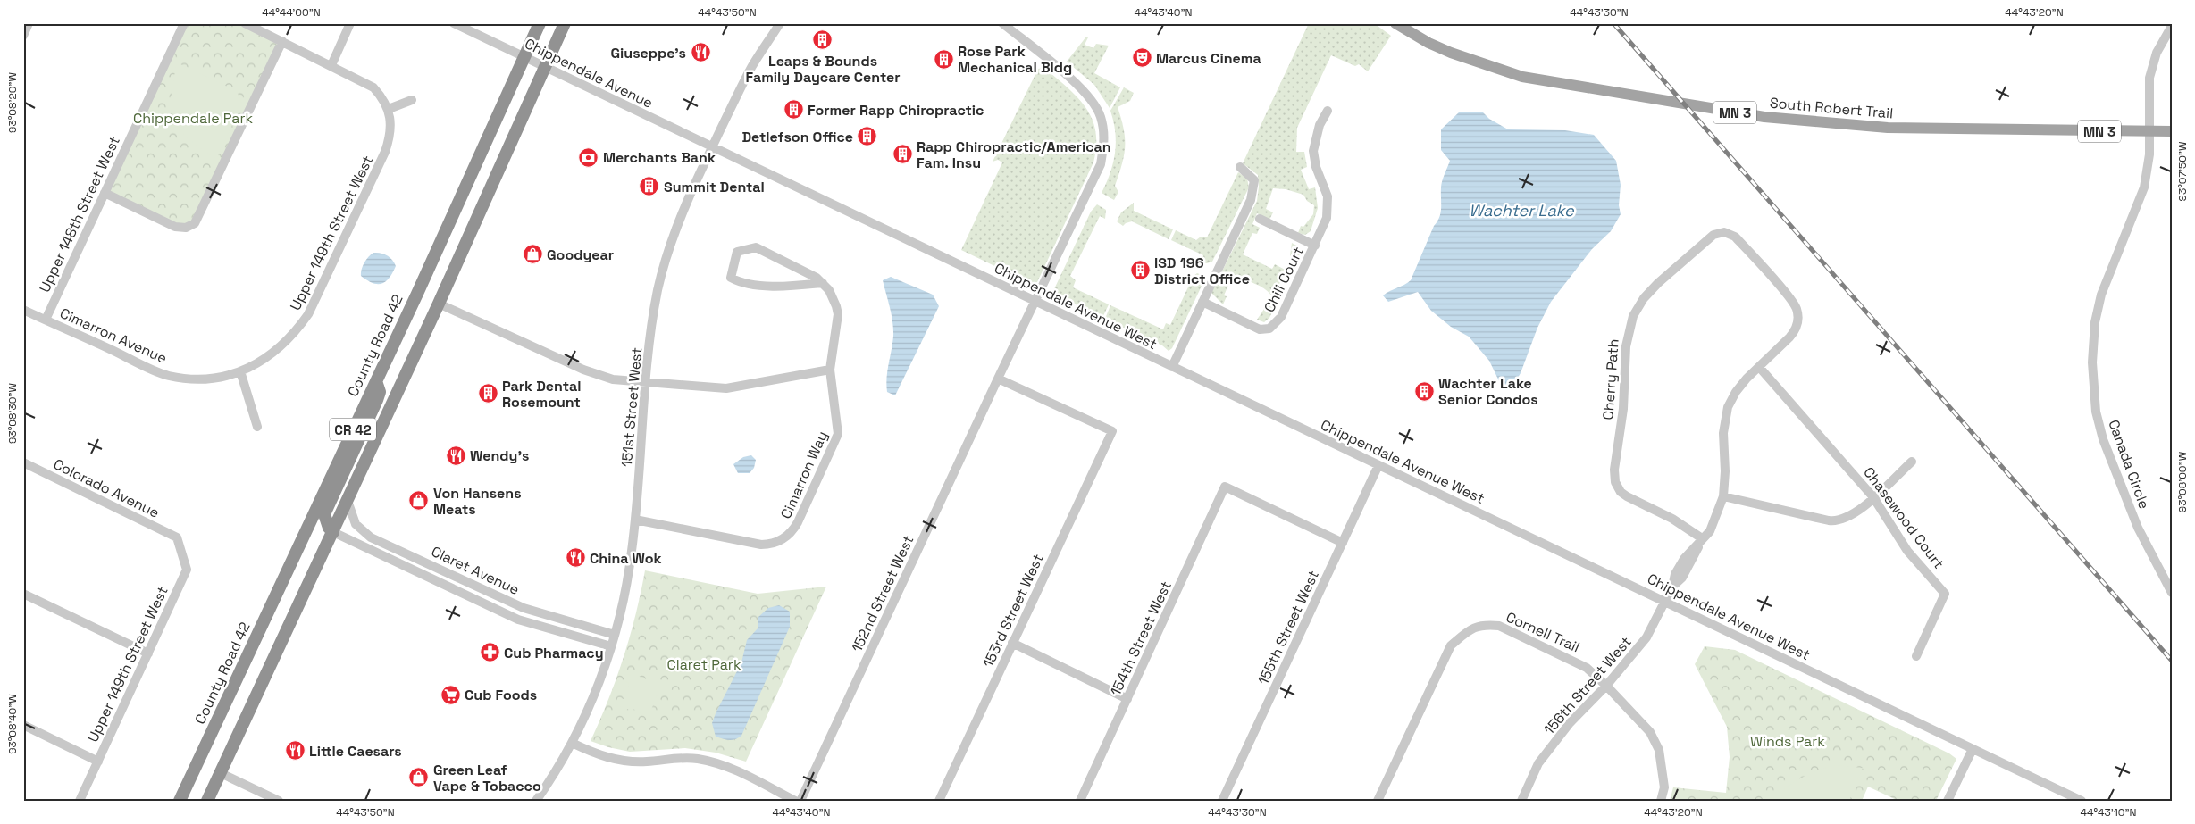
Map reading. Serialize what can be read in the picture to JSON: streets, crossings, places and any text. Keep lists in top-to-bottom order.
{
  "streets": {
    "highway": ["County Road 42", "CR 42"],
    "main road": ["South Robert Trail", "MN 3"],
    "street": [
      "Chippendale Avenue",
      "Upper 148th Street West",
      "Upper 149th Street West",
      "Chili Court",
      "Chippendale Avenue West",
      "Cimarron Avenue",
      "Cherry Path",
      "151st Street West",
      "Canada Circle",
      "Cimarron Way",
      "Colorado Avenue",
      "Chasewood Court",
      "Claret Avenue",
      "152nd Street West",
      "153rd Street West",
      "155th Street West",
      "Cornell Trail",
      "154th Street West",
      "156th Street West"
    ]
  },
  "crossings": [
    ["Chippendale Avenue", "Chippendale Avenue West"],
    ["Chippendale Avenue", "County Road 42"],
    ["Chippendale Avenue", "151st Street West"],
    ["Chippendale Avenue", "CR 42"],
    ["South Robert Trail", "Canada Circle"],
    ["Upper 148th Street West", "Cimarron Avenue"],
    ["Upper 149th Street West", "Cimarron Avenue"],
    ["Upper 149th Street West", "Colorado Avenue"],
    ["Chippendale Avenue West", "151st Street West"],
    ["Chippendale Avenue West", "152nd Street West"],
    ["Chippendale Avenue West", "155th Street West"],
    ["Chippendale Avenue West", "156th Street West"],
    ["Cherry Path", "156th Street West"],
    ["151st Street West", "Cimarron Way"],
    ["151st Street West", "Claret Avenue"],
    ["CR 42", "Claret Avenue"],
    ["Chasewood Court", "156th Street West"],
    ["152nd Street West", "153rd Street West"],
    ["155th Street West", "154th Street West"],
    ["Cornell Trail", "156th Street West"]
  ],
  "water": ["Wachter Lake"],
  "parks": ["Chippendale Park", "Claret Park", "Winds Park"],
  "places": {
    "building": [
      "Leaps & Bounds Family Daycare Center",
      "Rose Park Mechanical Bldg",
      "Former Rapp Chiropractic",
      "Detlefson Office",
      "Rapp Chiropractic/American Fam. Insu",
      "Summit Dental",
      "ISD 196 District Office",
      "Wachter Lake Senior Condos",
      "Park Dental Rosemount"
    ],
    "restaurant": [
      "Giuseppe's",
      "Wendy's",
      "China Wok",
      "Little Caesars"
    ],
    "theatre": ["Marcus Cinema"],
    "bank": ["Merchants Bank"],
    "shop": ["Goodyear", "Von Hansens Meats", "Green Leaf Vape & Tobacco"],
    "pharmacy": ["Cub Pharmacy"],
    "supermarket": ["Cub Foods"]
  },
  "coordinates": [
    "44°44'00\"N",
    "44°43'50\"N",
    "44°43'40\"N",
    "44°43'30\"N",
    "44°43'20\"N",
    "93°08'20\"W",
    "93°07'50\"W",
    "93°08'30\"W",
    "93°08'00\"W",
    "93°08'40\"W",
    "44°43'10\"N"
  ]
}
